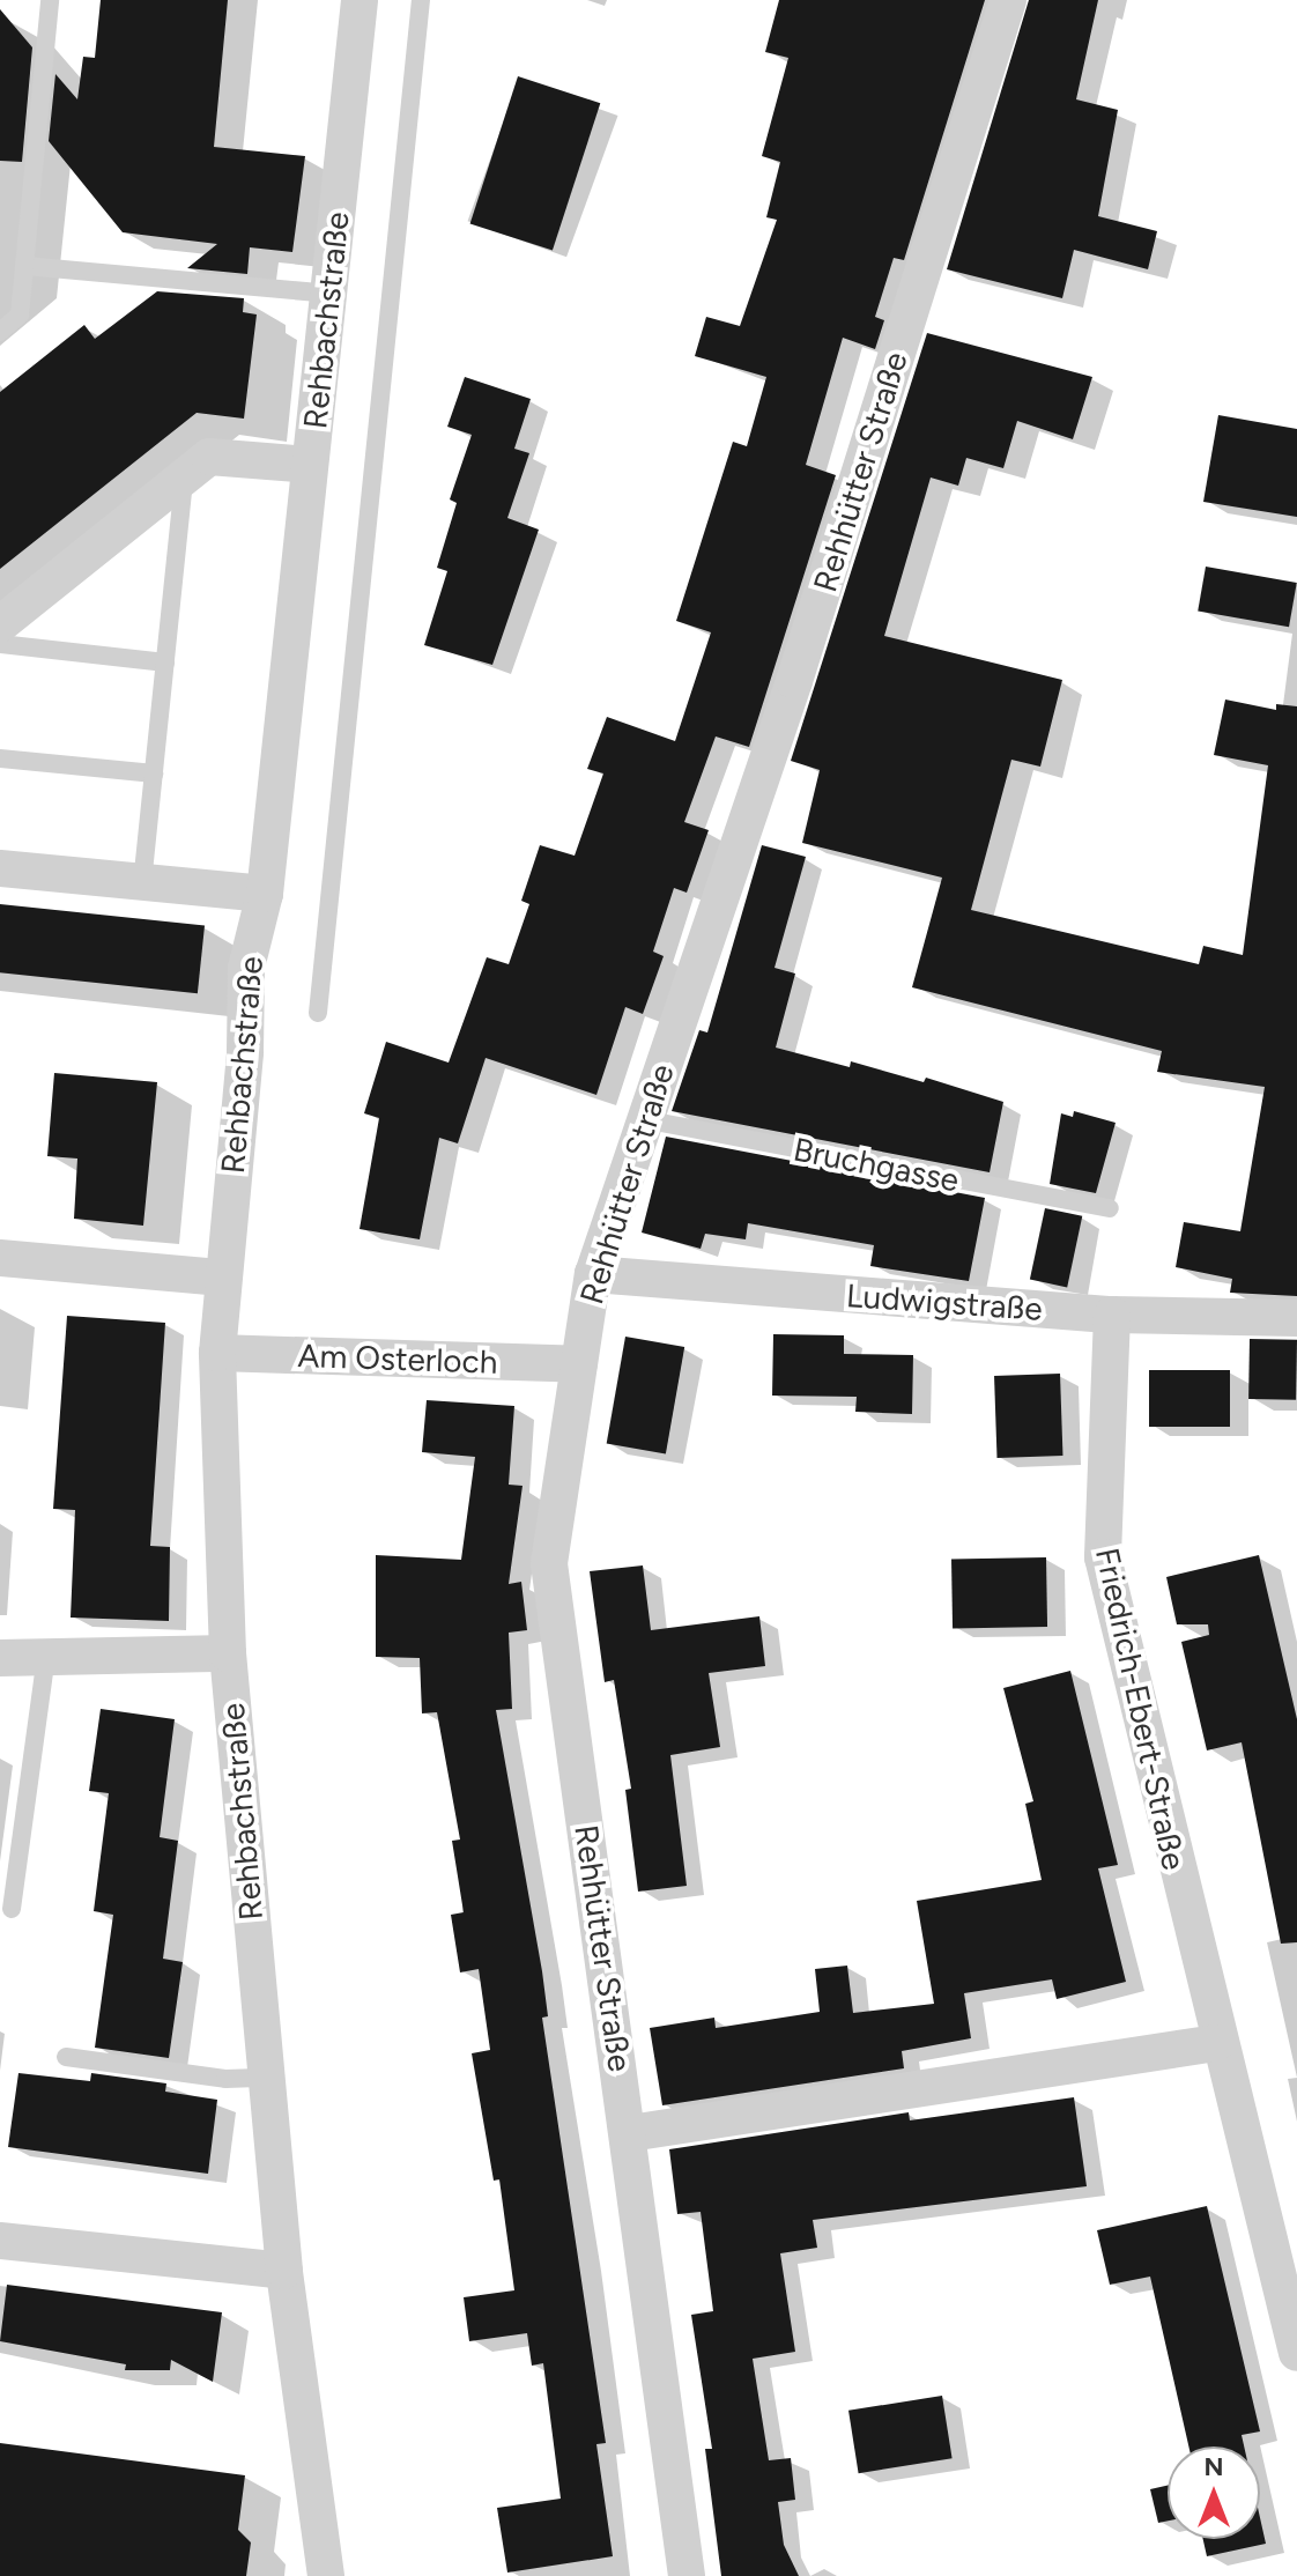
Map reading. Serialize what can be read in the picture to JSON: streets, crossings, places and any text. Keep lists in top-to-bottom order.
{
  "streets": {
    "street": [
      "Rehbachstraße",
      "Rehhütter Straße",
      "Ludwigstraße",
      "Am Osterloch",
      "Friedrich-Ebert-Straße"
    ],
    "lane": ["Bruchgasse"]
  },
  "crossings": [
    ["Rehbachstraße", "Am Osterloch"],
    ["Rehhütter Straße", "Bruchgasse"],
    ["Rehhütter Straße", "Ludwigstraße"],
    ["Rehhütter Straße", "Am Osterloch"],
    ["Ludwigstraße", "Friedrich-Ebert-Straße"]
  ],
  "north": "top"
}
